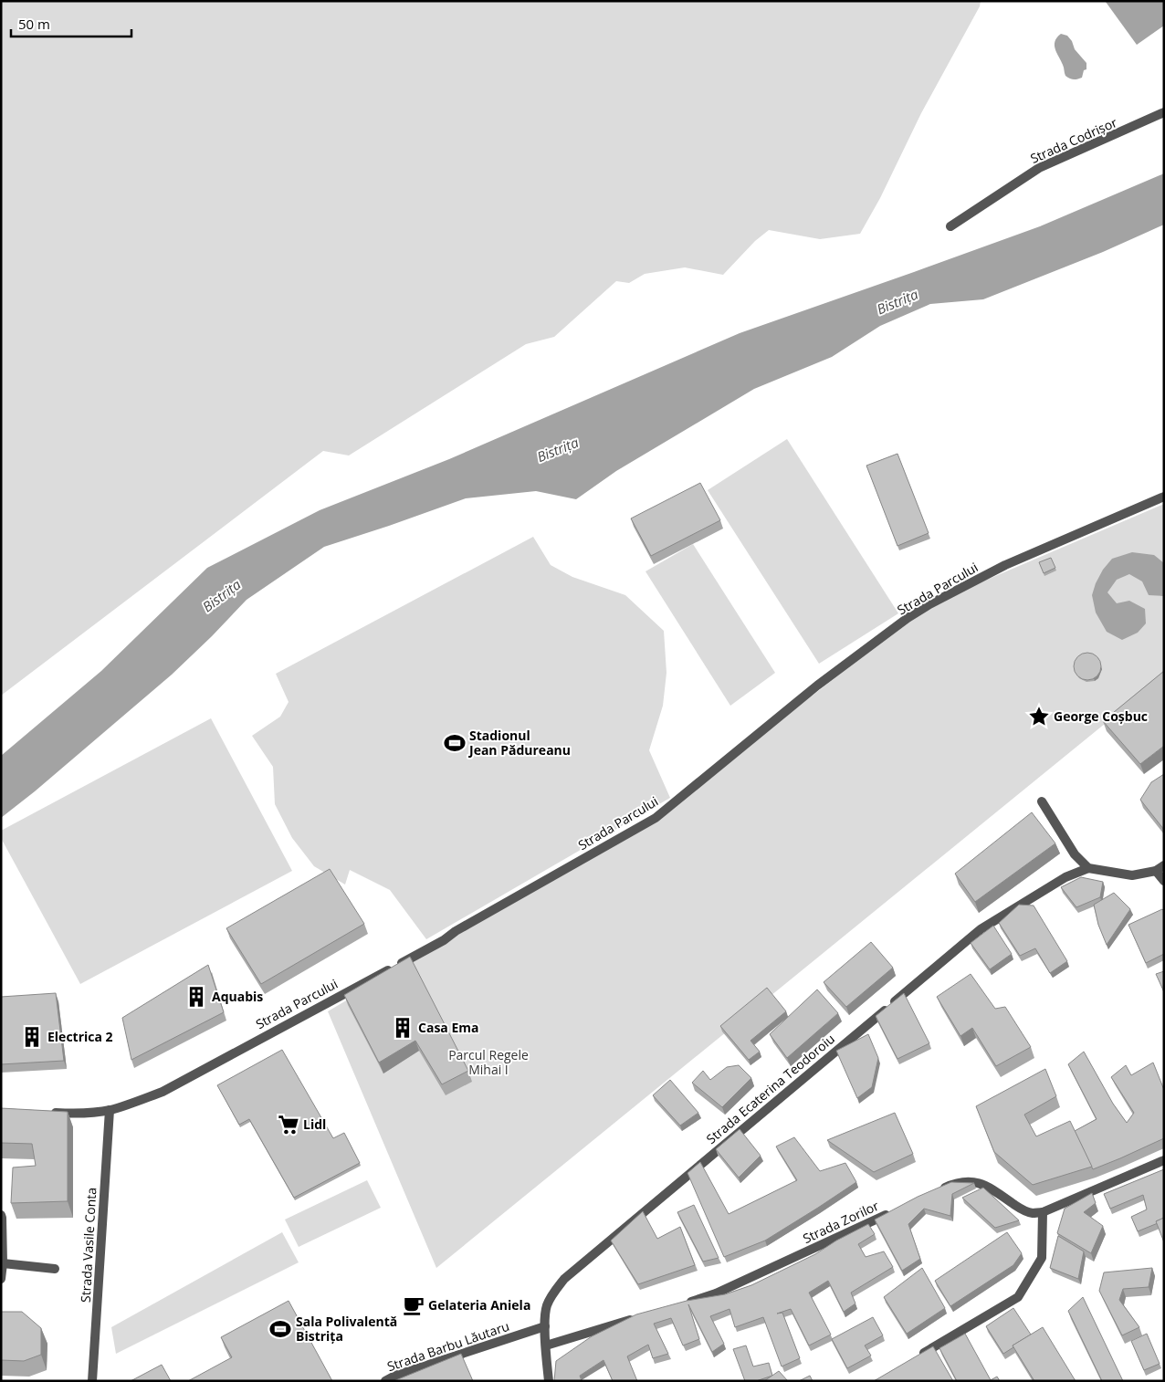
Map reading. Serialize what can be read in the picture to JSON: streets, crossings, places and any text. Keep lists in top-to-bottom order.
{
  "streets": {
    "street": [
      "Strada Codrișor",
      "Strada Parcului",
      "Strada Ecaterina Teodoroiu",
      "Strada Zorilor",
      "Strada Vasile Conta",
      "Strada Barbu Lăutaru"
    ]
  },
  "crossings": [
    ["Strada Parcului", "Strada Vasile Conta"],
    ["Strada Ecaterina Teodoroiu", "Strada Barbu Lăutaru"]
  ],
  "water": ["Bistrița"],
  "parks": ["Parcul Regele Mihai I"],
  "places": {
    "place": ["George Coșbuc"],
    "sports": ["Stadionul Jean Pădureanu", "Sala Polivalentă Bistrița"],
    "building": ["Aquabis", "Casa Ema", "Electrica 2"],
    "supermarket": ["Lidl"],
    "cafe": ["Gelateria Aniela"]
  },
  "scale_bar": "50 m"
}
